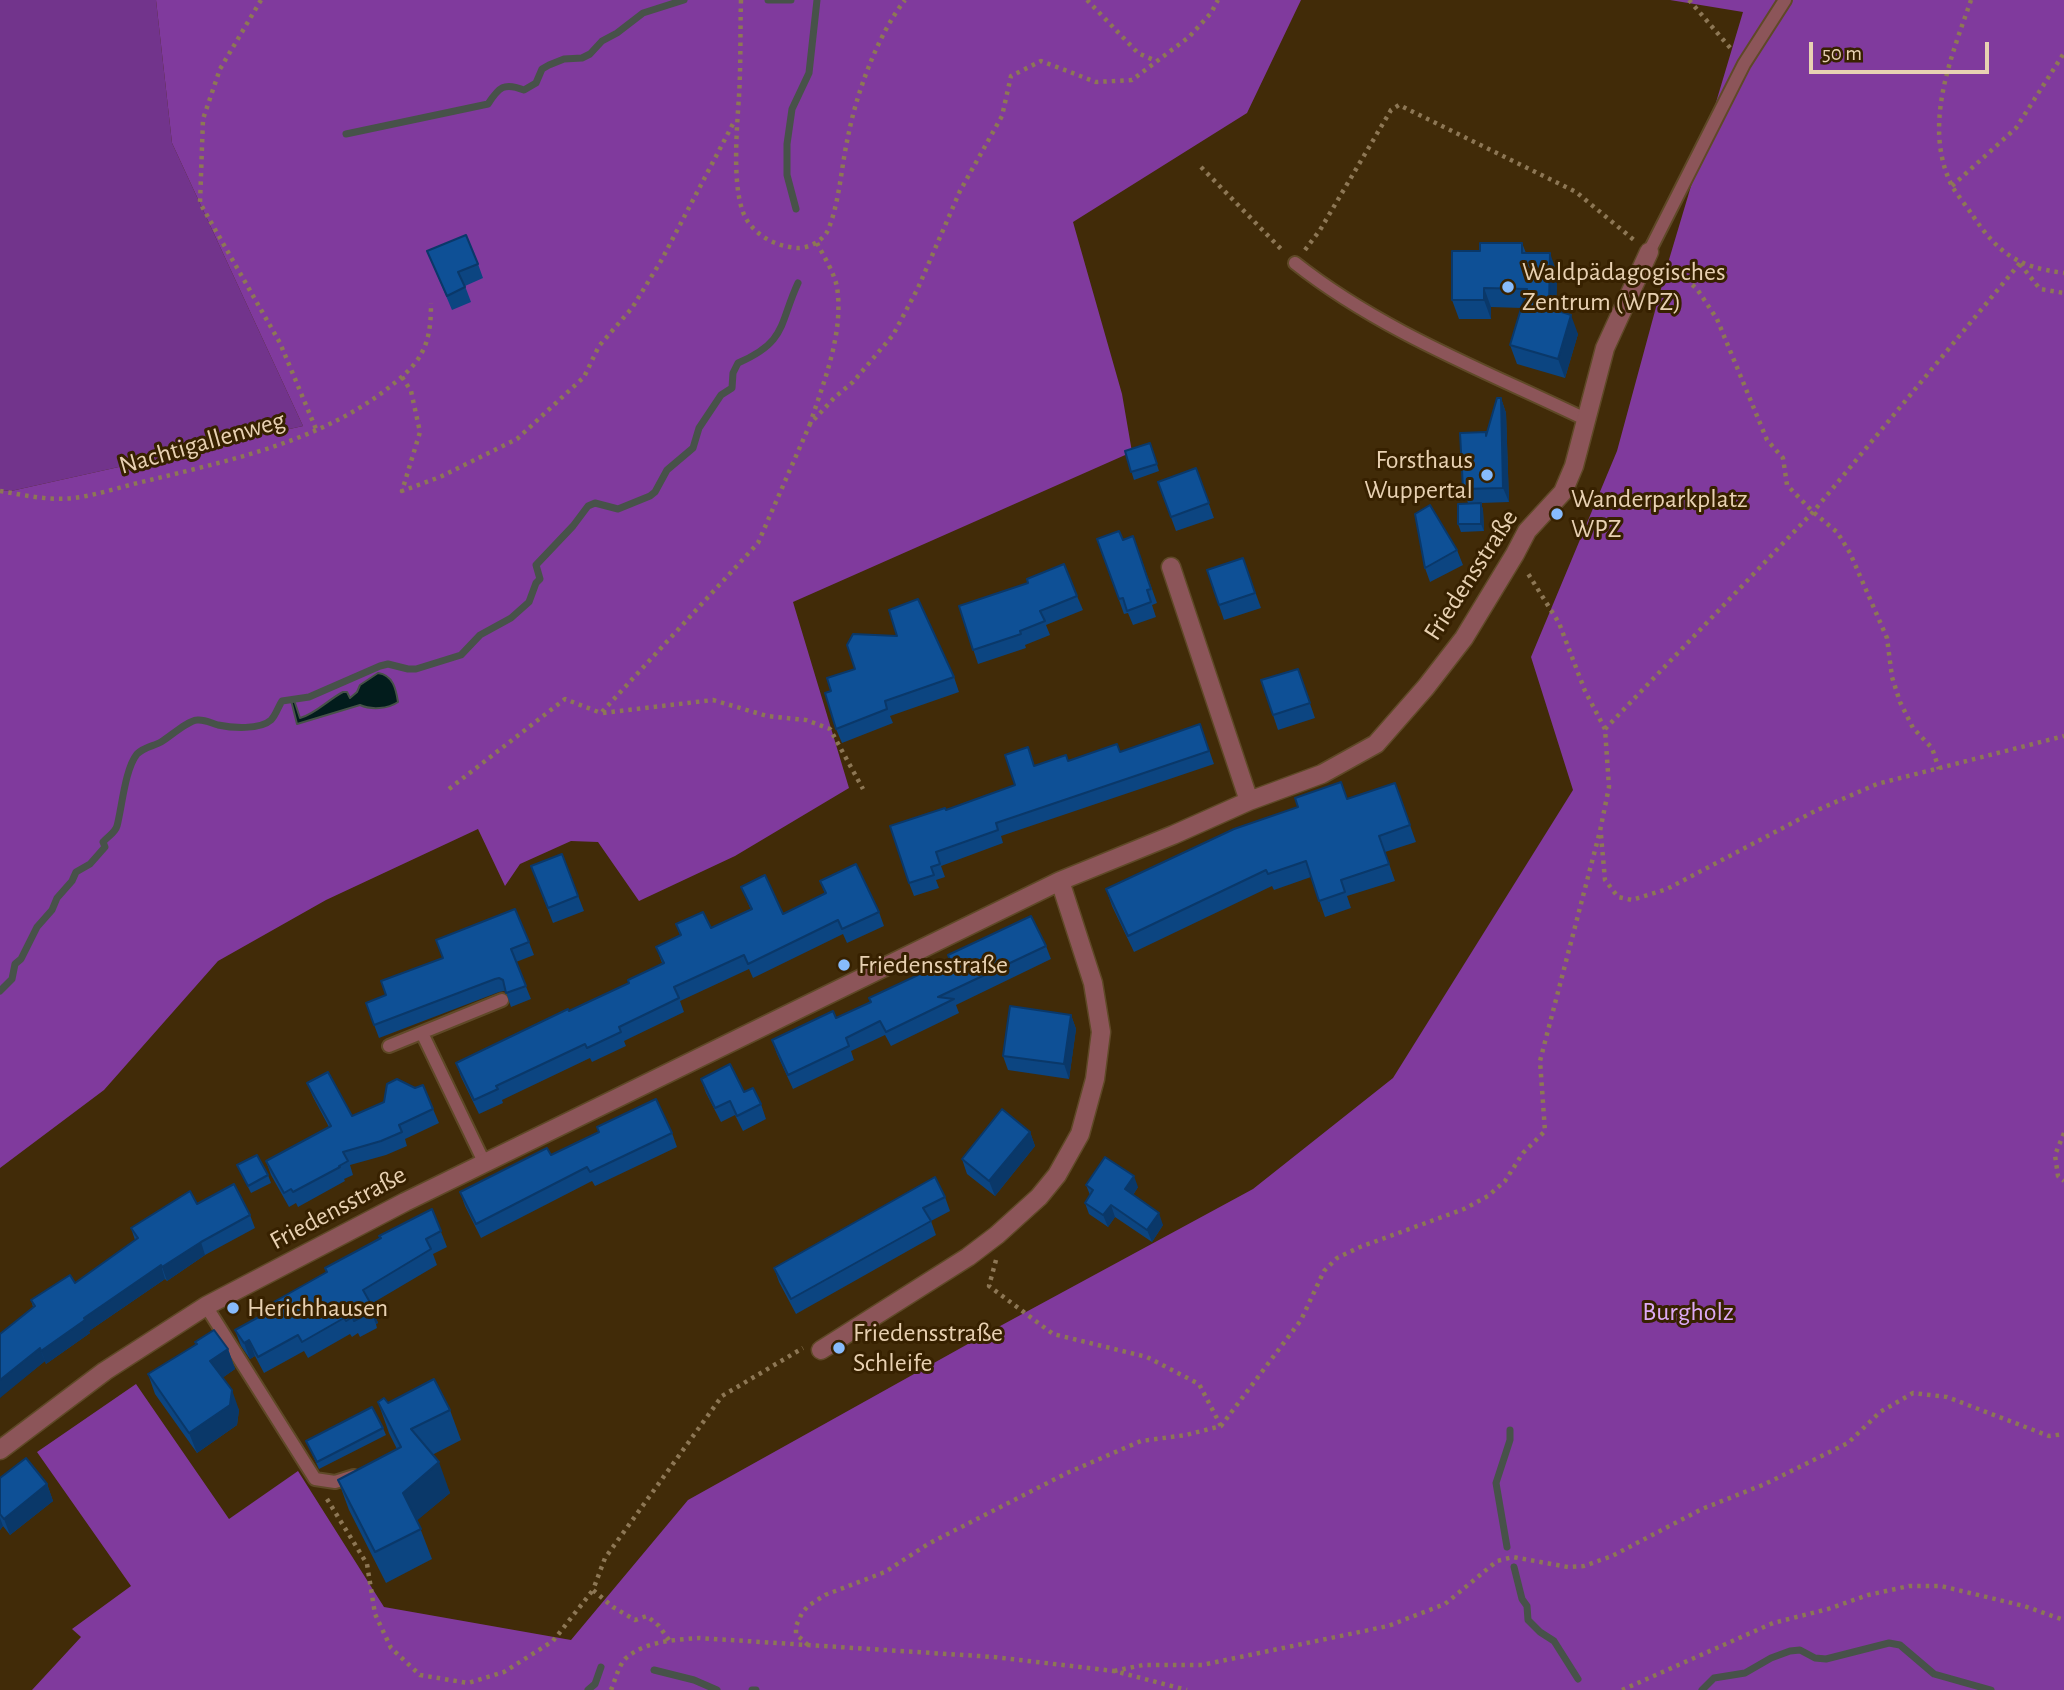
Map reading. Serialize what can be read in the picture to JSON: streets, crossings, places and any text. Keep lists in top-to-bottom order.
{
  "streets": {
    "street": ["Friedensstraße"],
    "path": ["Nachtigallenweg"]
  },
  "parks": ["Burgholz"],
  "places": [
    "Waldpädagogisches Zentrum (WPZ)",
    "Forsthaus Wuppertal",
    "Wanderparkplatz WPZ",
    "Friedensstraße",
    "Herichhausen",
    "Friedensstraße Schleife"
  ],
  "scale_bar": "50 m"
}
